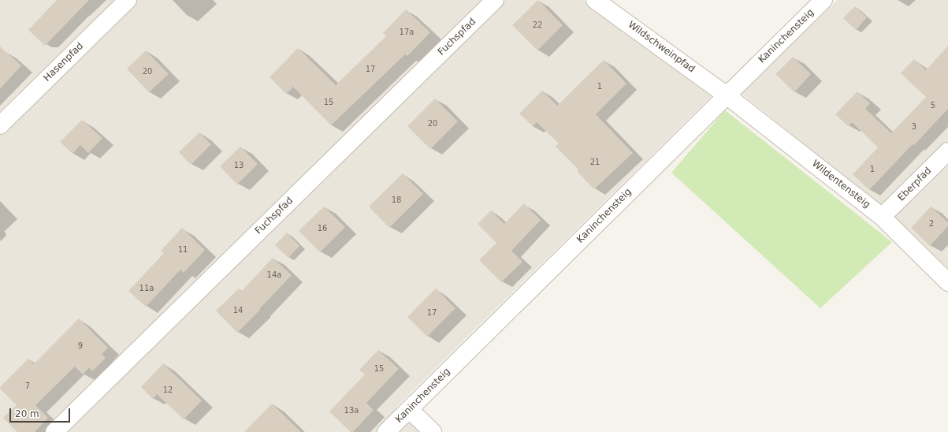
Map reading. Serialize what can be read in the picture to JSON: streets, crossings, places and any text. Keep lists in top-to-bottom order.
{
  "streets": {
    "street": [
      "Kaninchensteig",
      "Fuchspfad",
      "Wildschweinpfad",
      "Hasenpfad",
      "Wildentensteig",
      "Eberpfad"
    ]
  },
  "crossings": [
    ["Kaninchensteig", "Wildschweinpfad"],
    ["Kaninchensteig", "Wildentensteig"],
    ["Wildschweinpfad", "Wildentensteig"],
    ["Wildentensteig", "Eberpfad"]
  ],
  "house_numbers": [
    "22",
    "17a",
    "17",
    "20",
    "1",
    "15",
    "5",
    "20",
    "3",
    "21",
    "13",
    "1",
    "18",
    "2",
    "16",
    "11",
    "14a",
    "11a",
    "14",
    "17",
    "9",
    "15",
    "7",
    "12",
    "13a"
  ],
  "scale_bar": "20 m"
}
